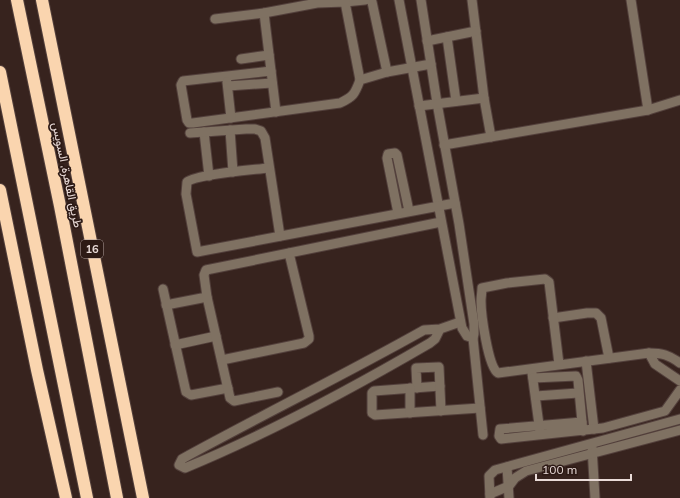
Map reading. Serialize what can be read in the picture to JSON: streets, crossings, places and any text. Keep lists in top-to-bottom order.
{
  "streets": {
    "highway": ["طريق القاهرة, السويس", "16"]
  },
  "scale_bar": "100 m"
}
